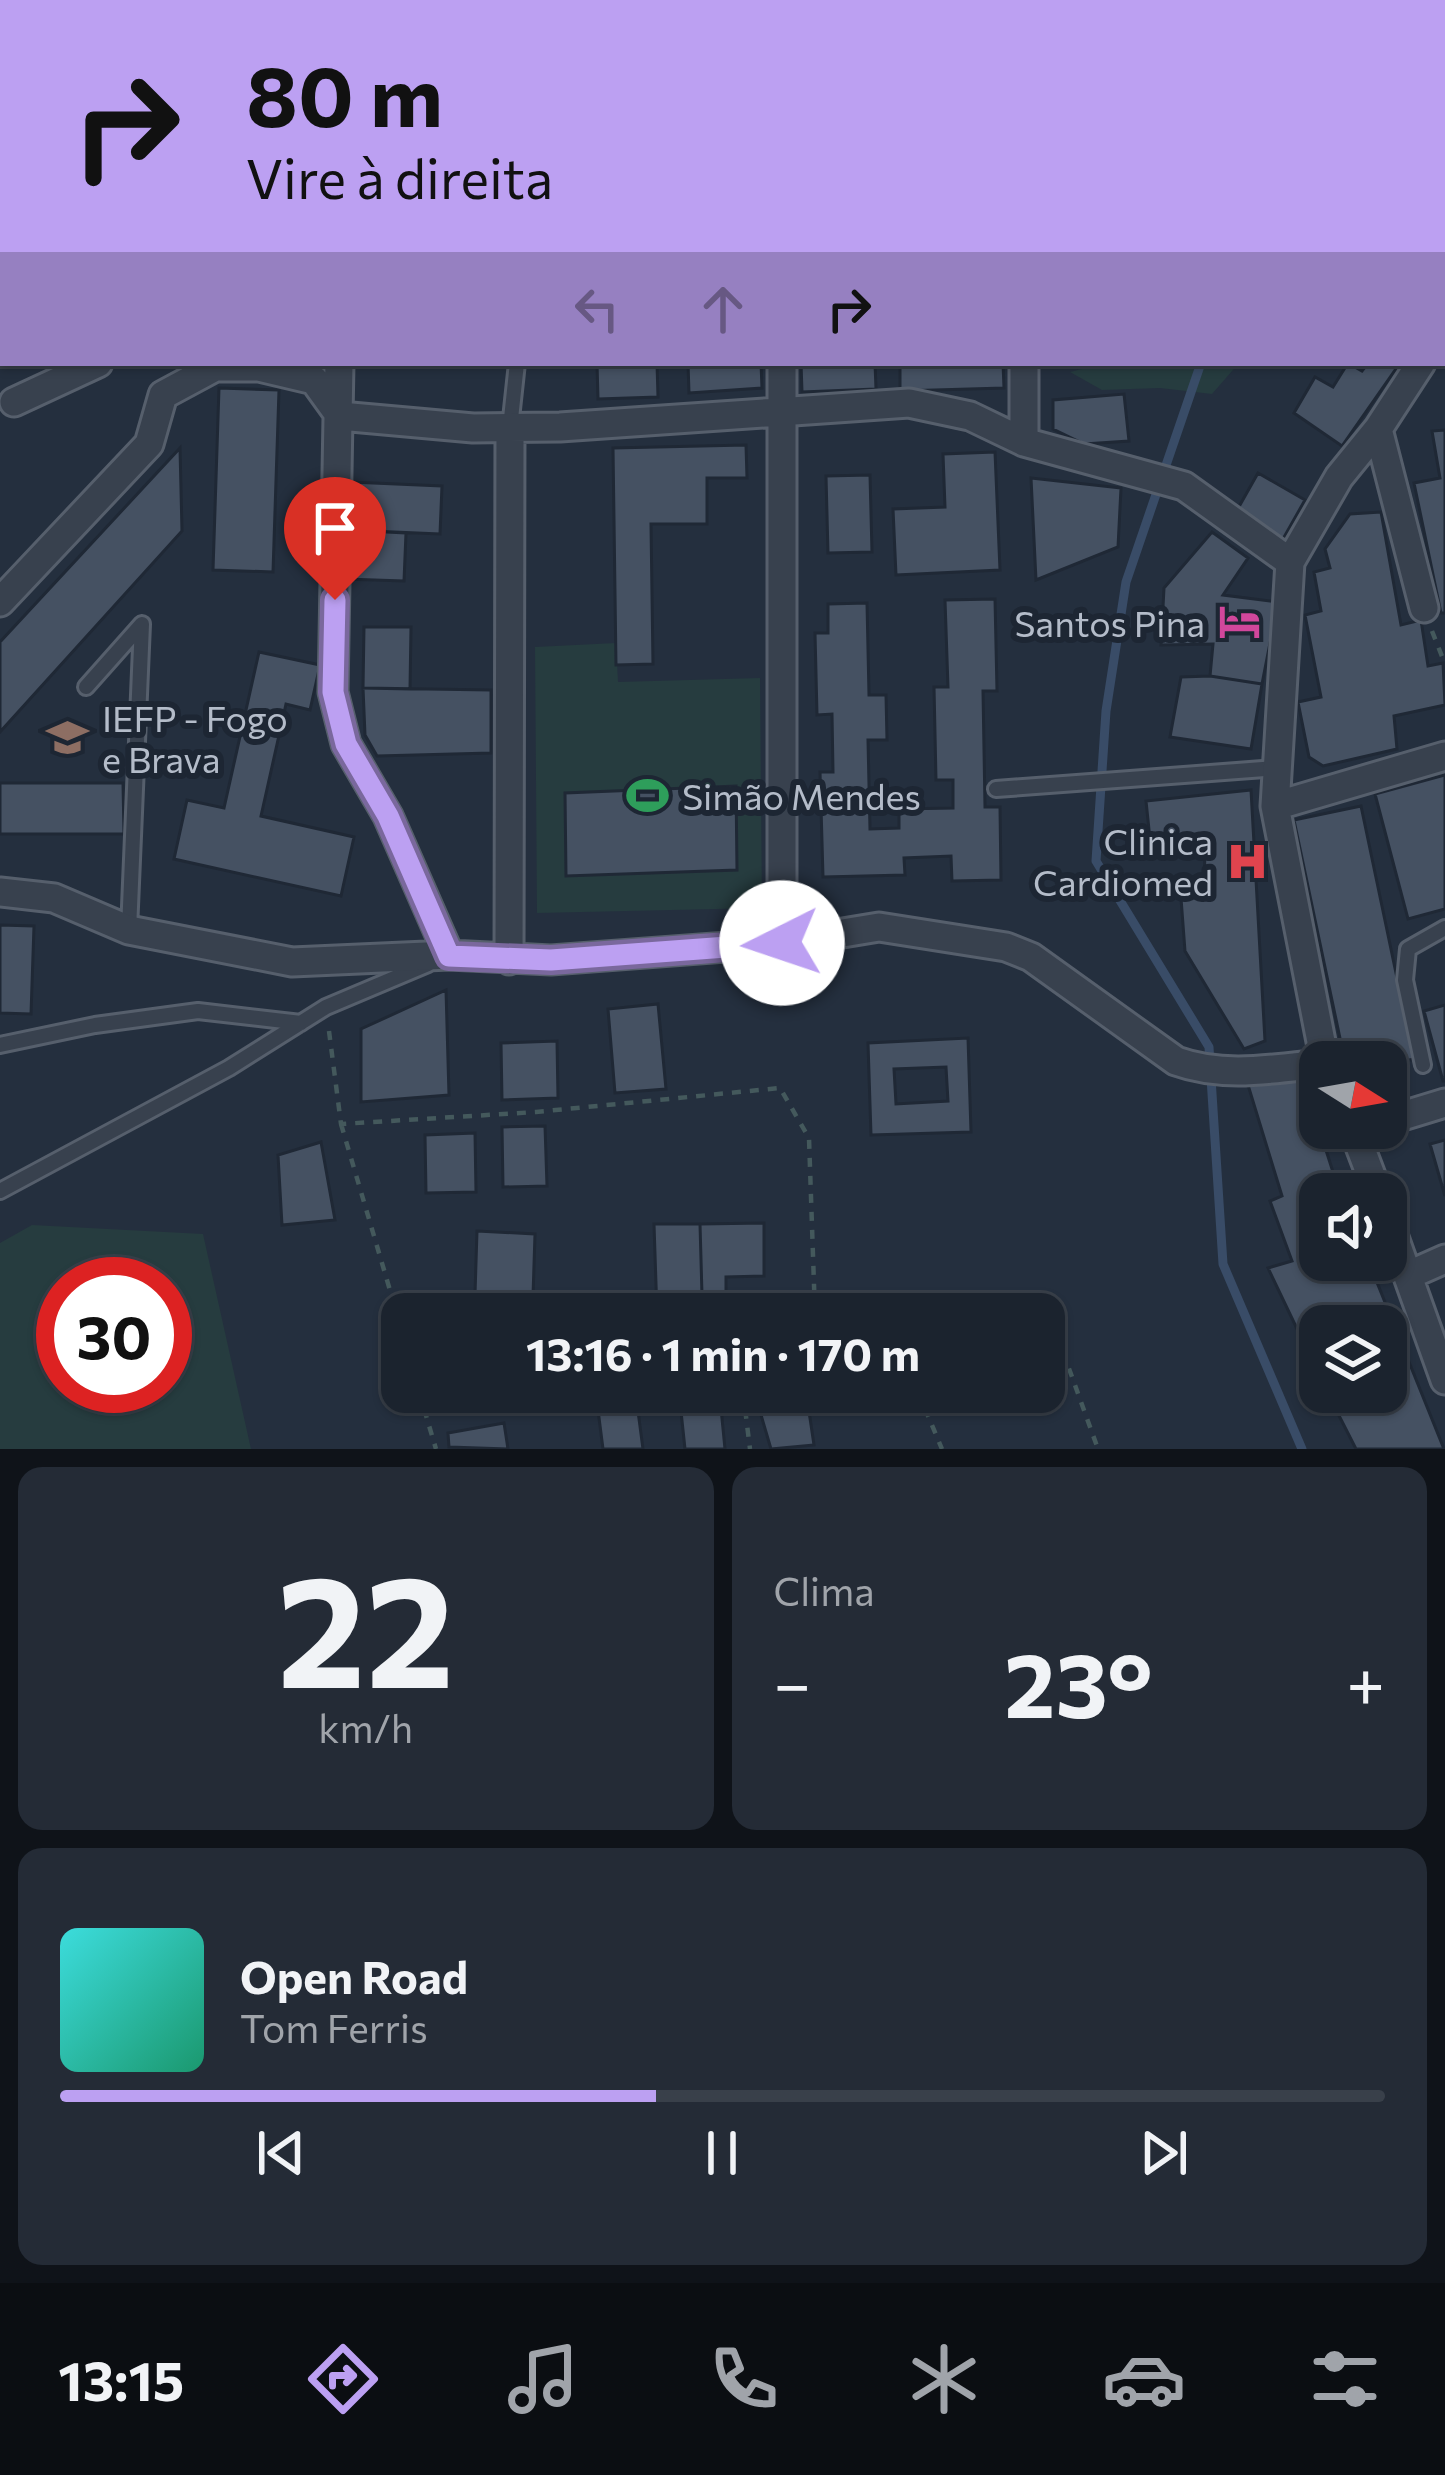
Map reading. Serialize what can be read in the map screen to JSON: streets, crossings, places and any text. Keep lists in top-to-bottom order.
{
  "places": {
    "hotel": ["Santos Pina"],
    "school or university": ["IEFP - Fogo e Brava"],
    "sports": ["Simão Mendes"],
    "hospital": ["Clinica Cardiomed"]
  },
  "north": "right",
  "page": {
    "turn": ["80 m", "Vire à direita"],
    "limit": "30",
    "trip": "13:16 · 1 min · 170 m",
    "tile": [
      ["22", "km/h"],
      "Clima"
    ],
    "heat": ["−", "23°", "+"],
    "song": ["Open Road", "Tom Ferris"],
    "tabs": "13:15"
  }
}
